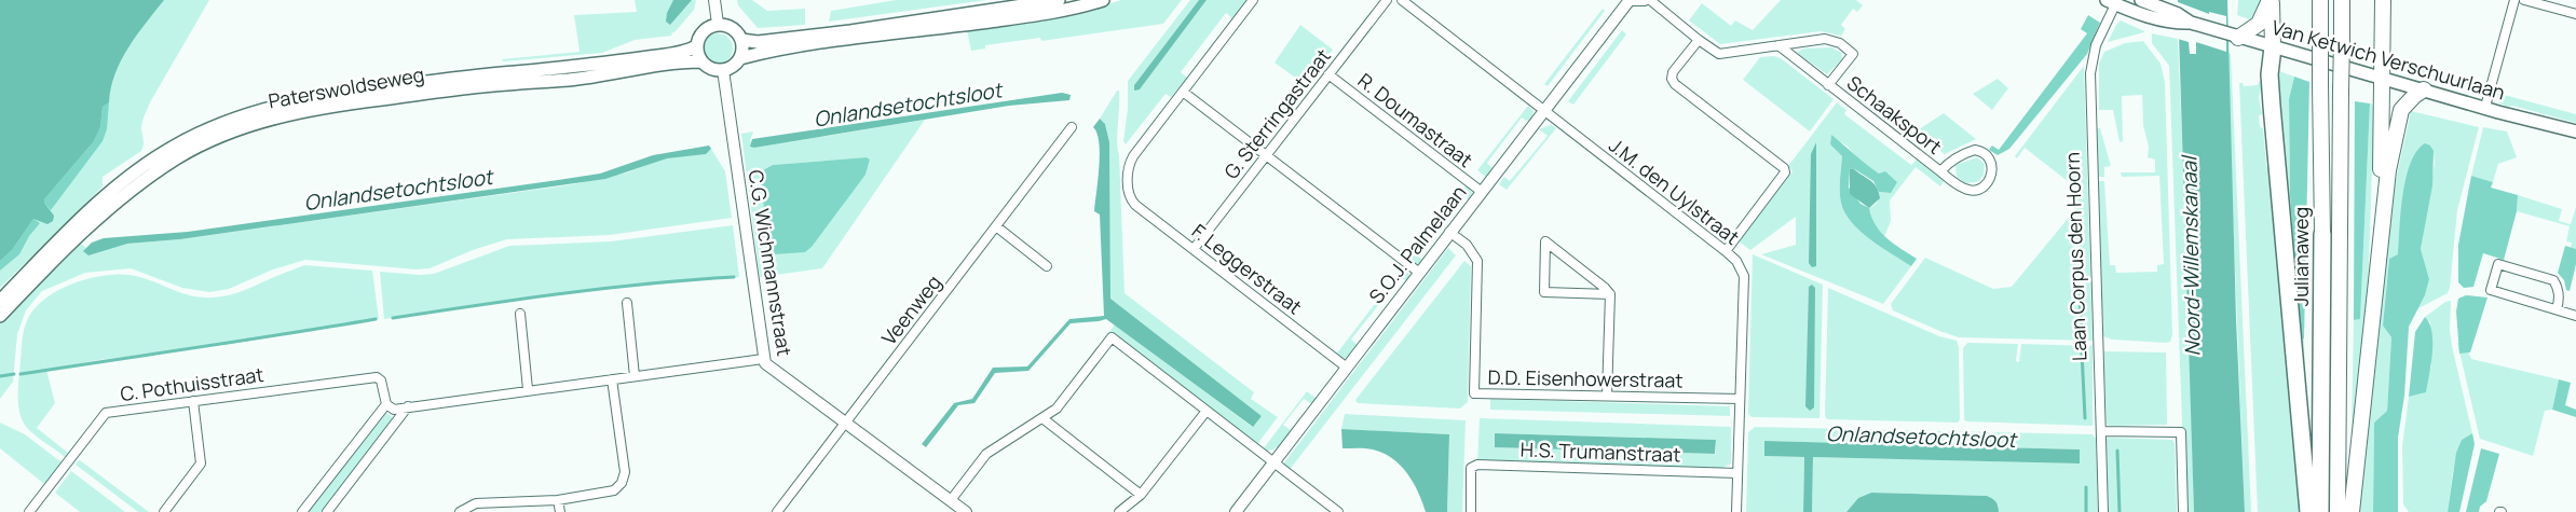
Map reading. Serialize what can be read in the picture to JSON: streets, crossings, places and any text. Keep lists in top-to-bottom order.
{
  "streets": {
    "highway": ["Julianaweg"],
    "main road": ["Van Ketwich Verschuurlaan", "Paterswoldseweg", "Laan Corpus den Hoorn"],
    "street": [
      "G. Sterringastraat",
      "Schaaksport",
      "R. Doumastraat",
      "J.M. den Uylstraat",
      "S.O.J. Palmelaan",
      "C.G. Wichmannstraat",
      "F. Leggerstraat",
      "Veenweg",
      "D.D. Eisenhowerstraat",
      "C. Pothuisstraat",
      "H.S. Trumanstraat"
    ]
  },
  "crossings": [
    ["Van Ketwich Verschuurlaan", "Laan Corpus den Hoorn"],
    ["Paterswoldseweg", "C.G. Wichmannstraat"],
    ["G. Sterringastraat", "R. Doumastraat"],
    ["G. Sterringastraat", "F. Leggerstraat"],
    ["R. Doumastraat", "S.O.J. Palmelaan"],
    ["J.M. den Uylstraat", "S.O.J. Palmelaan"],
    ["J.M. den Uylstraat", "D.D. Eisenhowerstraat"],
    ["J.M. den Uylstraat", "H.S. Trumanstraat"],
    ["S.O.J. Palmelaan", "F. Leggerstraat"],
    ["S.O.J. Palmelaan", "D.D. Eisenhowerstraat"],
    ["C.G. Wichmannstraat", "Veenweg"]
  ],
  "water": ["Onlandsetochtsloot", "Noord-Willemskanaal"]
}
